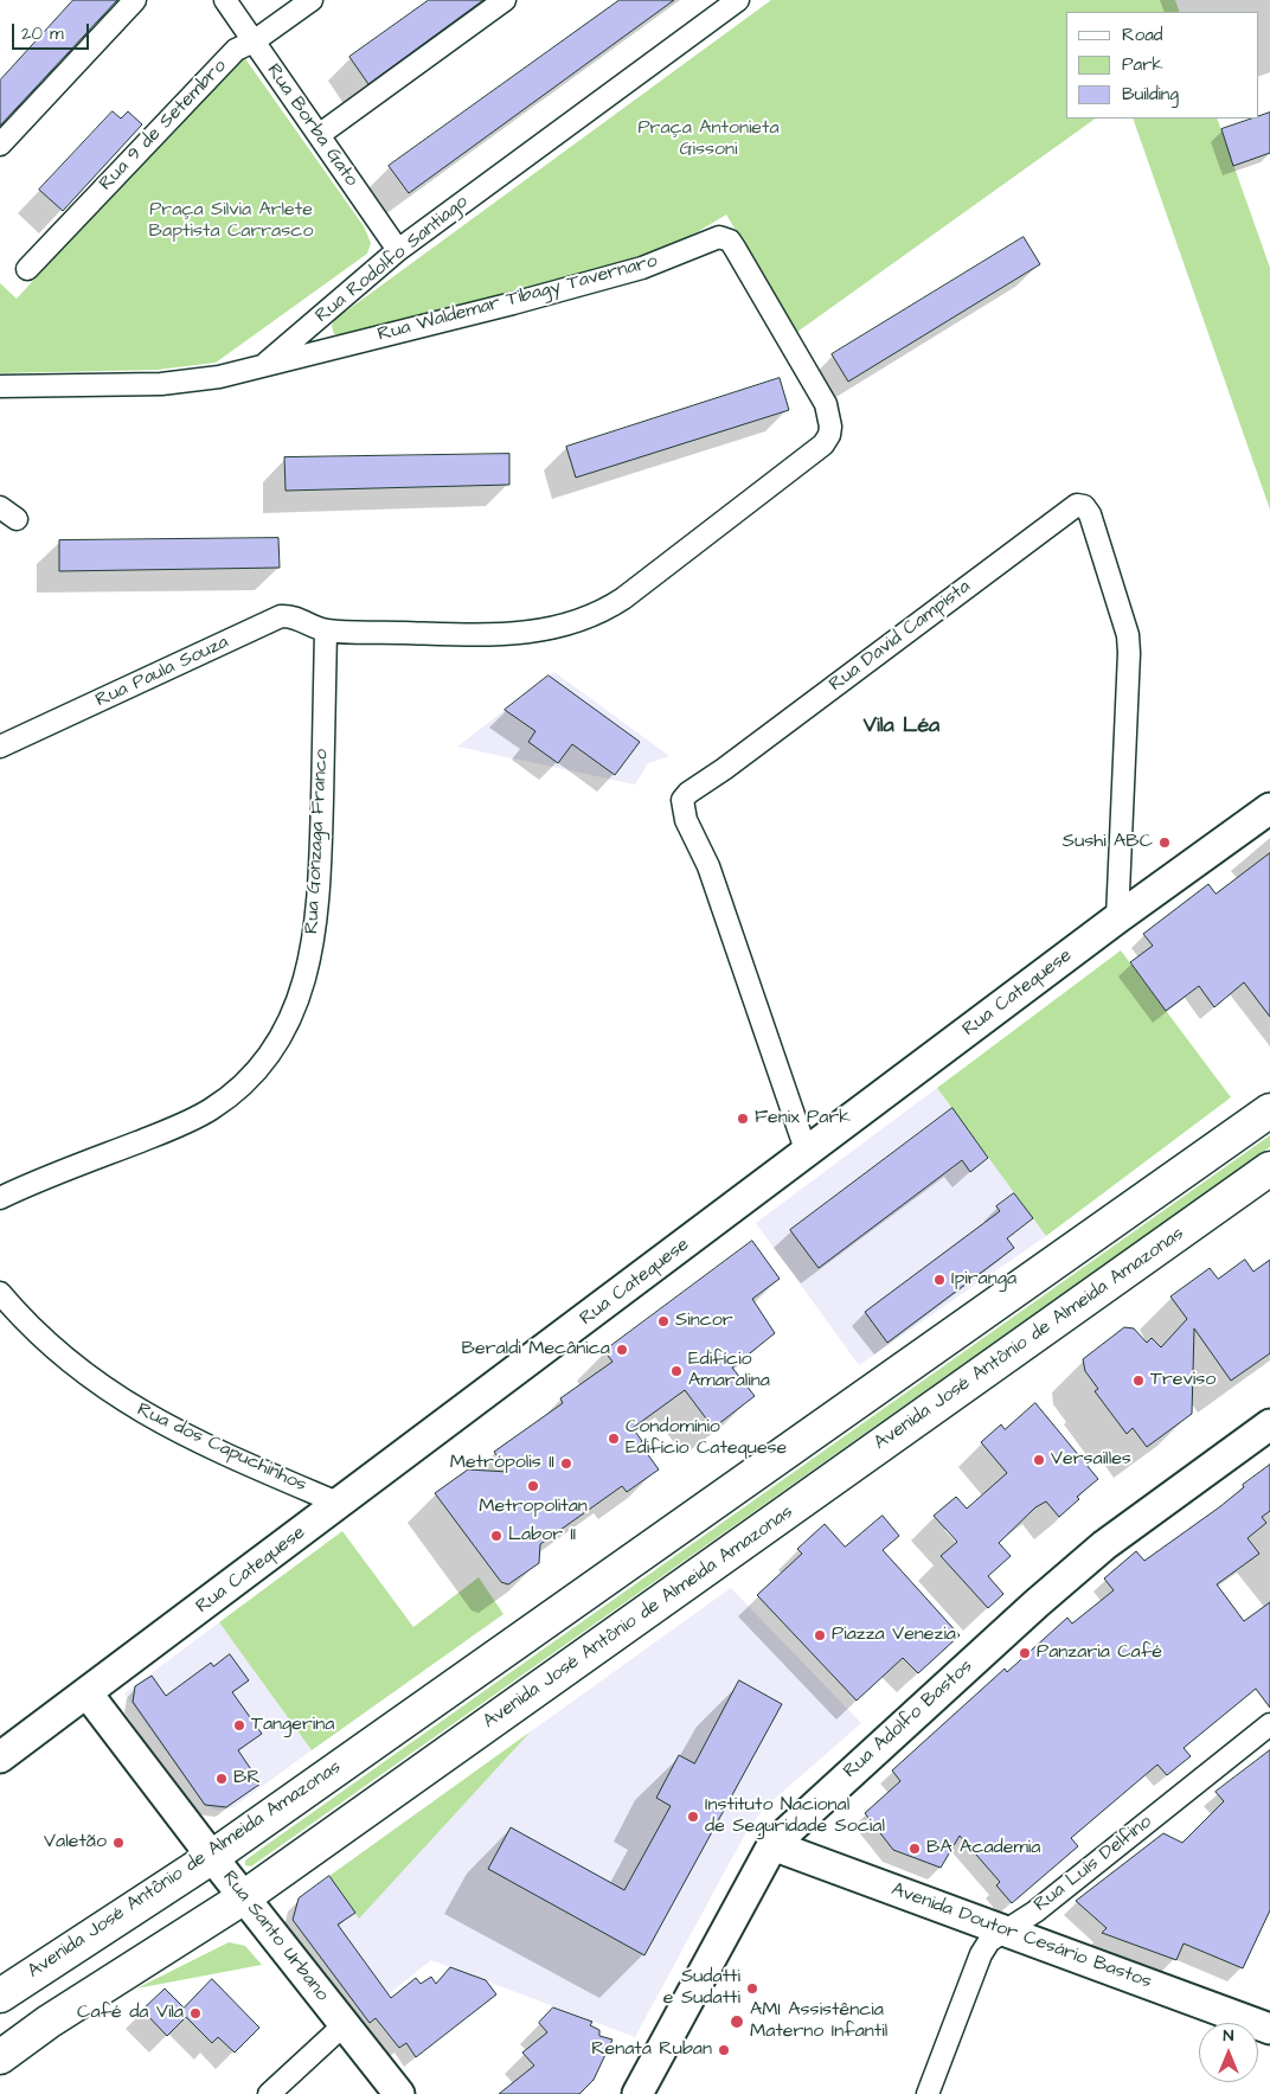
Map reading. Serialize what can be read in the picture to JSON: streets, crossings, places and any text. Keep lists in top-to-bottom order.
{
  "streets": {
    "highway": ["Avenida José Antônio de Almeida Amazonas"],
    "street": [
      "Rua 9 de Setembro",
      "Rua Borba Gato",
      "Rua Rodolfo Santiago",
      "Rua Waldemar Tibagy Tavernaro",
      "Rua David Campista",
      "Rua Paula Souza",
      "Rua Gonzaga Franco",
      "Rua Catequese",
      "Rua dos Capuchinhos",
      "Rua Adolfo Bastos",
      "Rua Luís Delfino",
      "Rua Santo Urbano",
      "Avenida Doutor Cesário Bastos"
    ]
  },
  "crossings": [
    ["Rua 9 de Setembro", "Rua Borba Gato"],
    ["Rua Borba Gato", "Rua Rodolfo Santiago"],
    ["Rua Rodolfo Santiago", "Rua Waldemar Tibagy Tavernaro"],
    ["Rua Waldemar Tibagy Tavernaro", "Rua Paula Souza"],
    ["Rua Waldemar Tibagy Tavernaro", "Rua Gonzaga Franco"],
    ["Rua David Campista", "Rua Catequese"],
    ["Rua Paula Souza", "Rua Gonzaga Franco"],
    ["Rua Catequese", "Rua dos Capuchinhos"],
    ["Rua Catequese", "Rua Santo Urbano"],
    ["Avenida José Antônio de Almeida Amazonas", "Rua Santo Urbano"],
    ["Rua Adolfo Bastos", "Avenida Doutor Cesário Bastos"],
    ["Rua Luís Delfino", "Avenida Doutor Cesário Bastos"]
  ],
  "districts": ["Vila Léa"],
  "parks": ["Praça Antonieta Gissoni", "Praça Silvia Arlete Baptista Carrasco"],
  "places": [
    "Sushi ABC",
    "Fenix Park",
    "Ipiranga",
    "Sincor",
    "Beraldi Mecânica",
    "Edifício Amaralina",
    "Treviso",
    "Condomínio Edifício Catequese",
    "Versailles",
    "Metrópolis II",
    "Metropolitan",
    "Labor II",
    "Piazza Venezia",
    "Panzaria Café",
    "Tangerina",
    "BR",
    "Instituto Nacional de Seguridade Social",
    "Valetão",
    "BA Academia",
    "Sudatti e Sudatti",
    "Café da Vila",
    "AMI Assistência Materno Infantil",
    "Renata Ruban"
  ],
  "legend": ["Road", "Park", "Building"],
  "scale_bar": "20 m",
  "north": "top"
}
